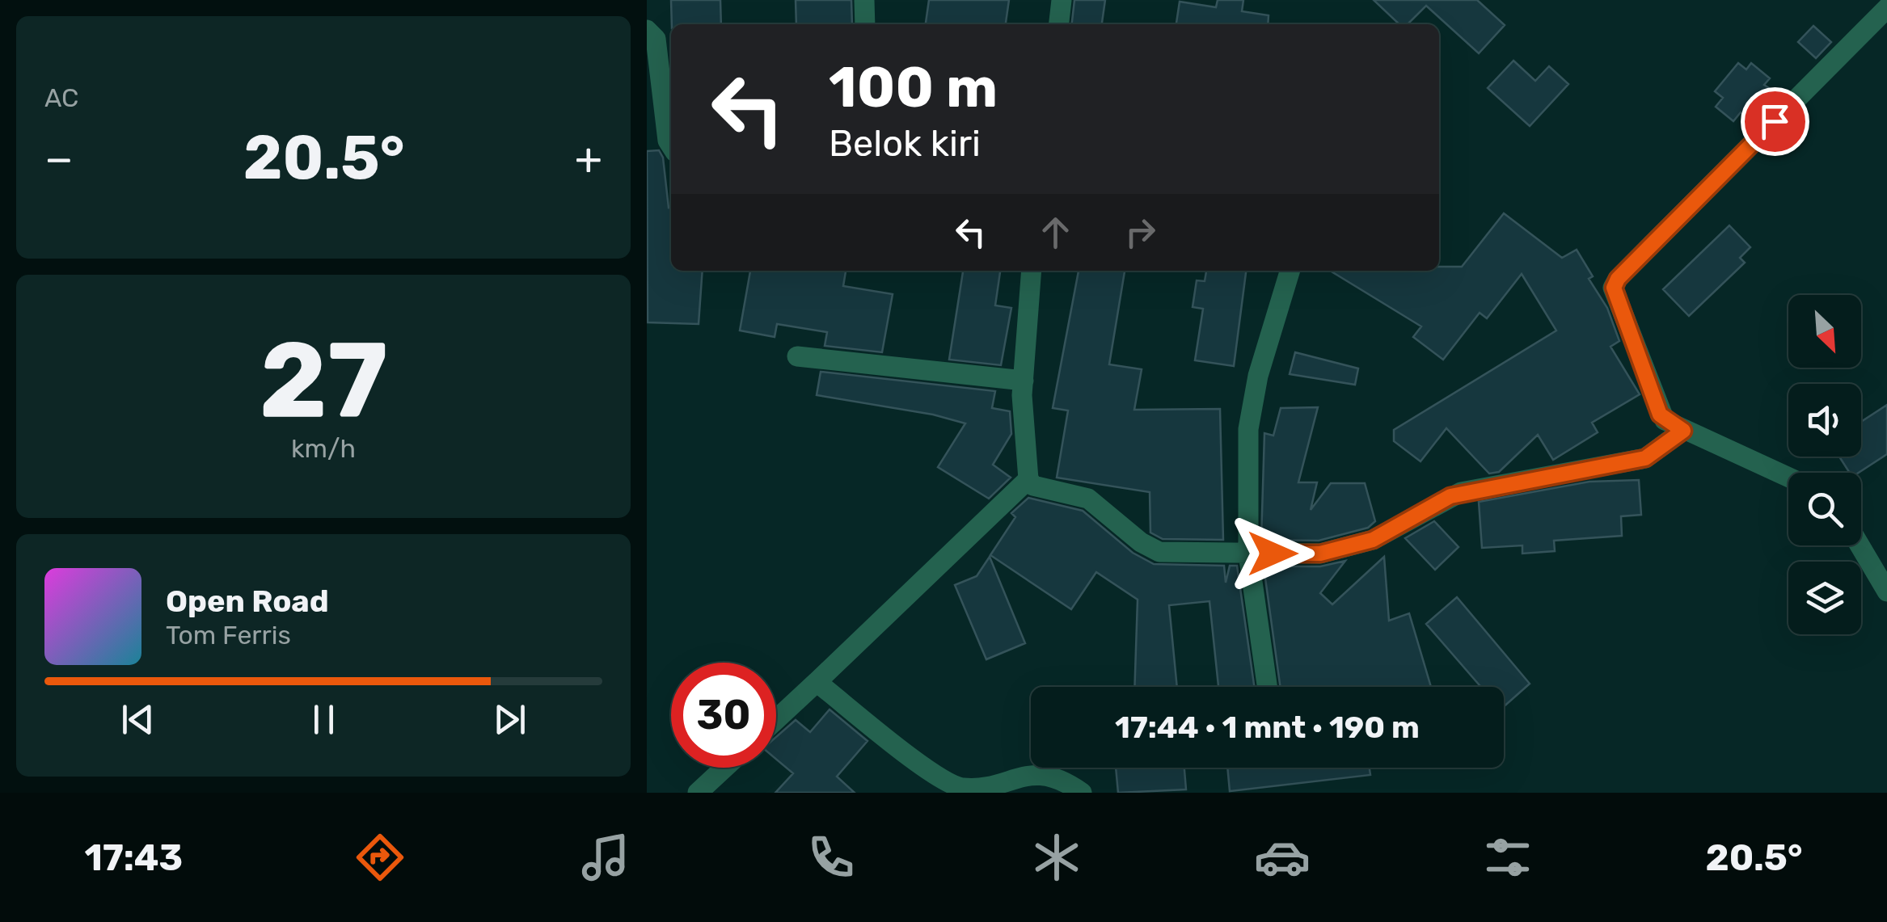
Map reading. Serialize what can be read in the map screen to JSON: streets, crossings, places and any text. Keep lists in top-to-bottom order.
{
  "north": "bottom right",
  "page": {
    "tile": [
      "AC",
      ["27", "km/h"]
    ],
    "turn": ["100 m", "Belok kiri"],
    "heat": ["−", "20.5°", "+"],
    "song": ["Open Road", "Tom Ferris"],
    "limit": "30",
    "trip": "17:44 · 1 mnt · 190 m",
    "tabs": ["17:43", "20.5°"]
  }
}
